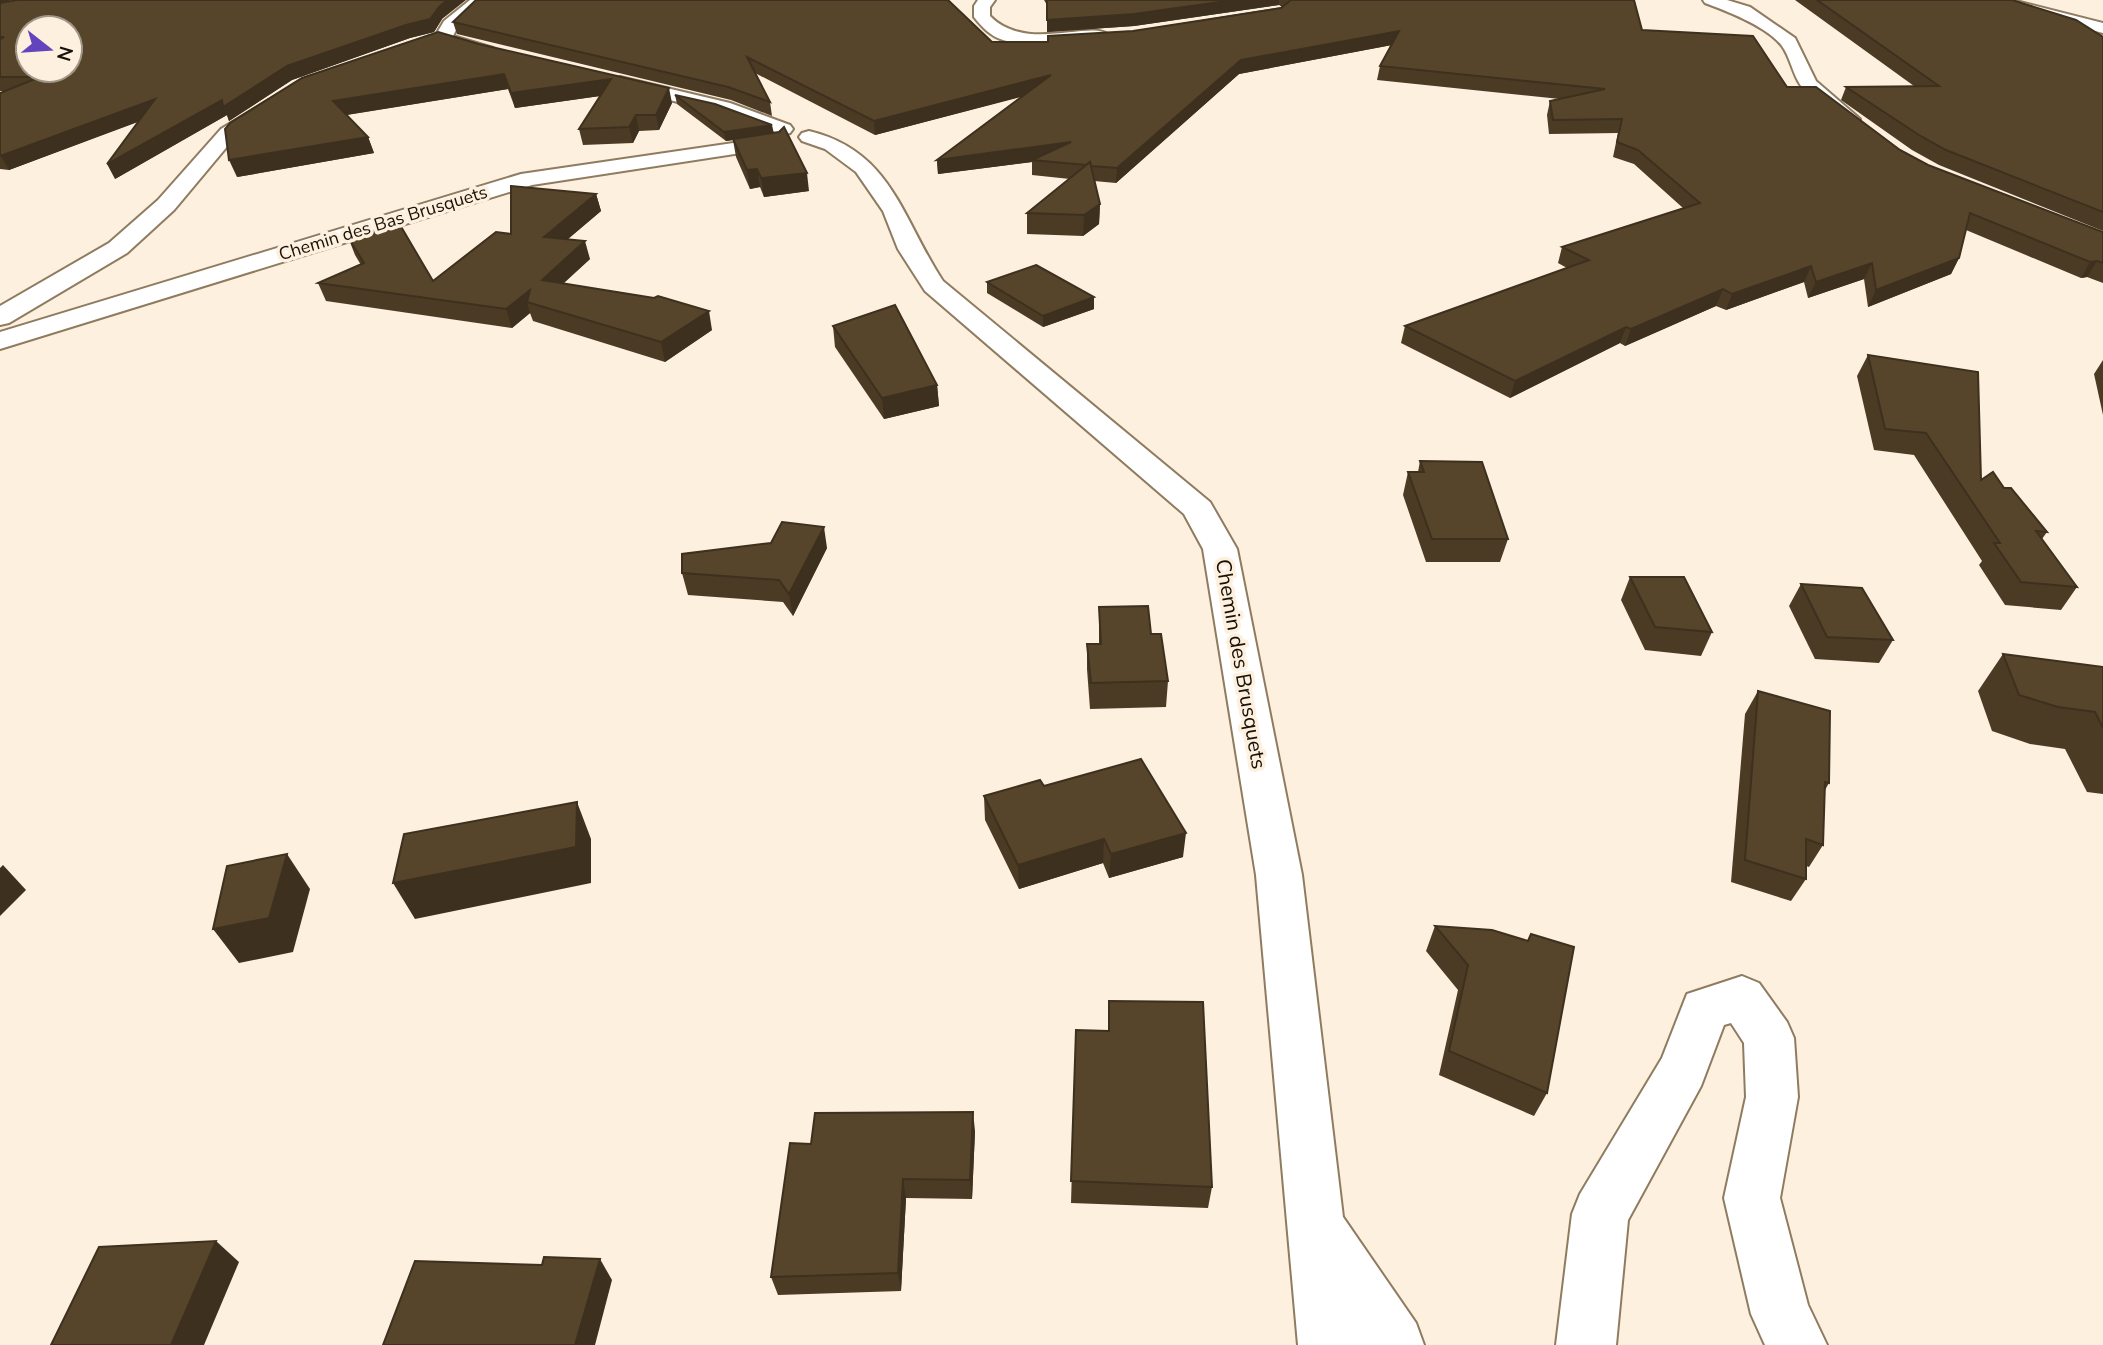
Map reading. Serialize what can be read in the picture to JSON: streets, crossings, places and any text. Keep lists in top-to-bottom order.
{
  "streets": {
    "street": ["Chemin des Bas Brusquets", "Chemin des Brusquets"]
  },
  "crossings": [
    ["Chemin des Bas Brusquets", "Chemin des Brusquets"]
  ],
  "north": "right"
}
